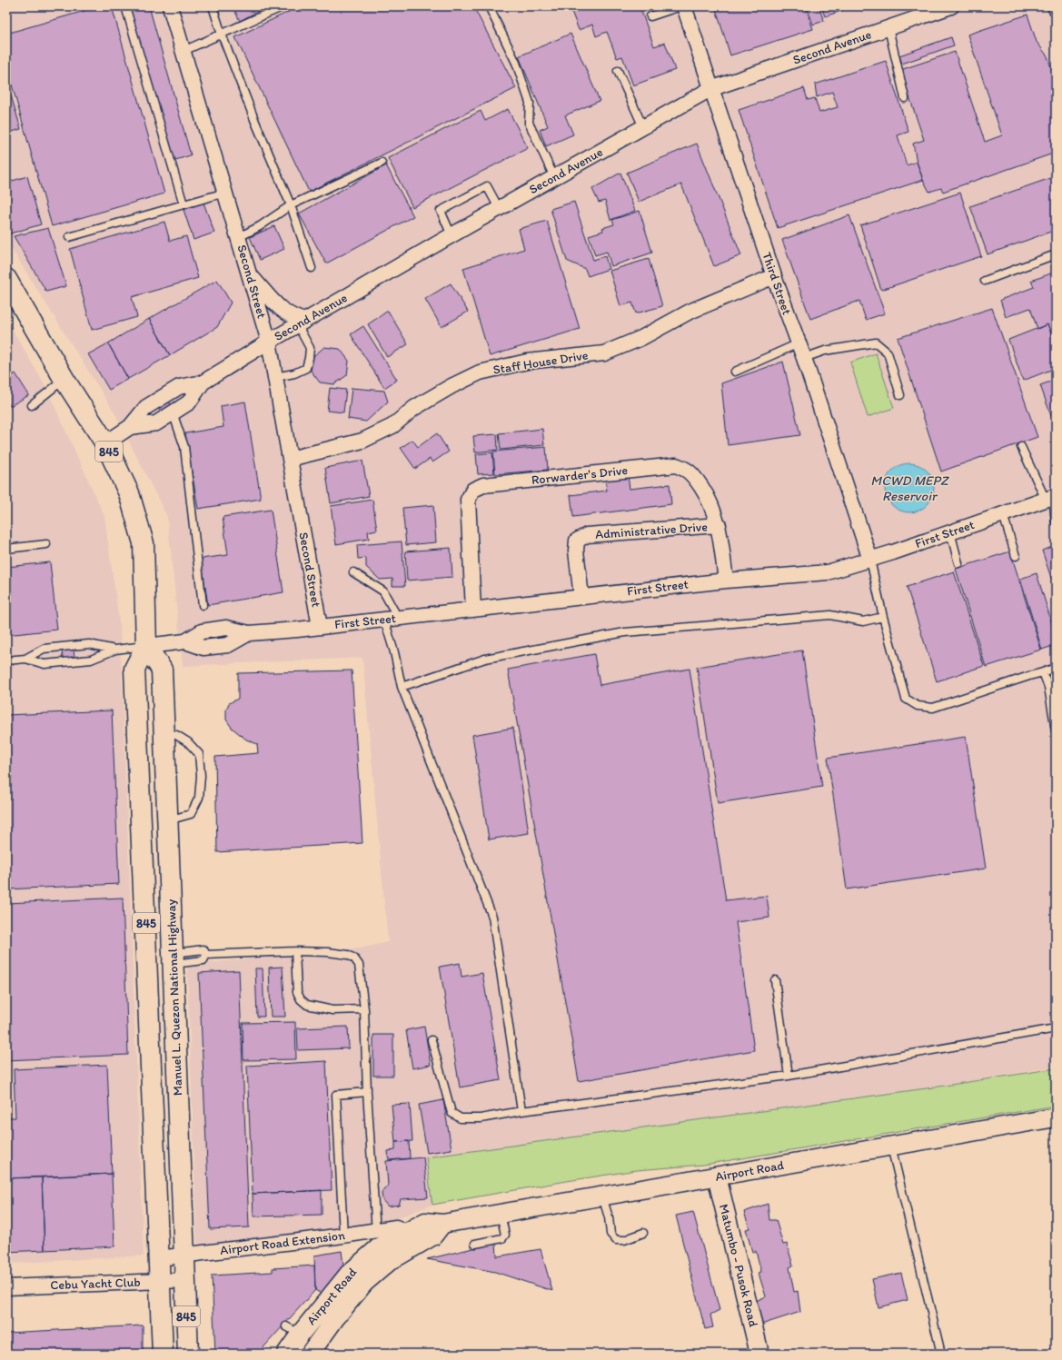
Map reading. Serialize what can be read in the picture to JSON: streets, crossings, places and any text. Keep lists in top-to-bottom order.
{
  "streets": {
    "main road": ["845", "Manuel L. Quezon National Highway"],
    "street": [
      "Second Avenue",
      "Second Street",
      "Third Street",
      "Staff House Drive",
      "Rorwarder's Drive",
      "Administrative Drive",
      "First Street",
      "Airport Road",
      "Airport Road Extension",
      "Matumbo - Pusok Road",
      "Cebu Yacht Club"
    ]
  },
  "crossings": [
    ["Second Avenue", "Second Street"],
    ["Second Avenue", "Third Street"],
    ["Second Avenue", "Manuel L. Quezon National Highway"],
    ["Second Street", "Staff House Drive"],
    ["Second Street", "First Street"],
    ["Third Street", "Staff House Drive"],
    ["Third Street", "First Street"],
    ["Rorwarder's Drive", "Administrative Drive"],
    ["Rorwarder's Drive", "First Street"],
    ["Administrative Drive", "First Street"],
    ["First Street", "Manuel L. Quezon National Highway"],
    ["Manuel L. Quezon National Highway", "Airport Road Extension"],
    ["Manuel L. Quezon National Highway", "Cebu Yacht Club"],
    ["Airport Road", "Airport Road Extension"],
    ["Airport Road", "Matumbo - Pusok Road"]
  ],
  "water": ["MCWD MEPZ Reservoir"]
}
